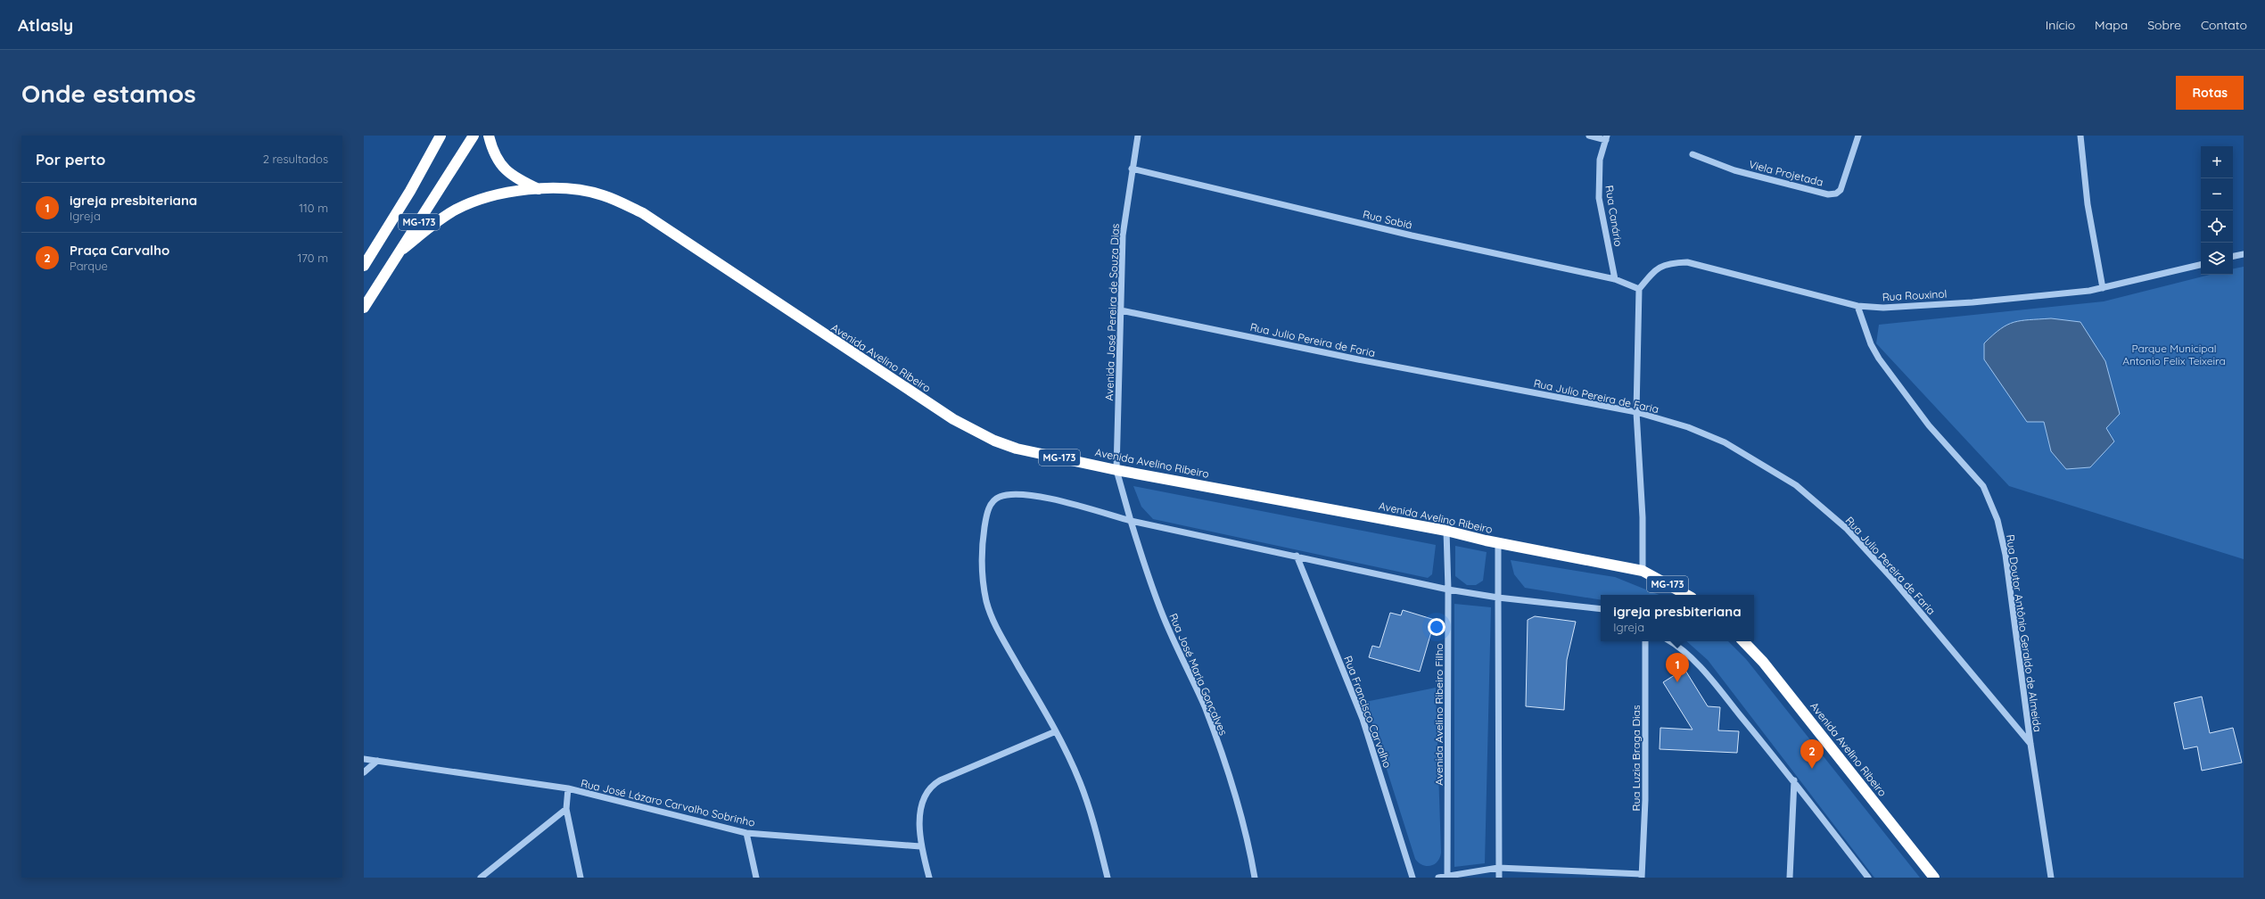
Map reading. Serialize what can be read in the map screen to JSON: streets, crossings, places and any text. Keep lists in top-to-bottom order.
{
  "streets": {
    "highway": ["MG-173", "Avenida Avelino Ribeiro"],
    "street": [
      "Viela Projetada",
      "Rua Canário",
      "Rua Sabiá",
      "Rua Rouxinol",
      "Avenida José Pereira de Souza Dias",
      "Rua Julio Pereira de Faria",
      "Rua Doutor Antônio Geraldo de Almeida",
      "Rua José Maria Gonçalves",
      "Rua Francisco Carvalho",
      "Avenida Avelino Ribeiro Filho",
      "Rua Luzia Braga Dias",
      "Rua José Lázaro Carvalho Sobrinho"
    ]
  },
  "crossings": [
    ["Rua Canário", "Rua Sabiá"],
    ["Rua Sabiá", "Rua Rouxinol"],
    ["Rua Sabiá", "Avenida José Pereira de Souza Dias"],
    ["MG-173", "Avenida Avelino Ribeiro"],
    ["Rua Rouxinol", "Rua Doutor Antônio Geraldo de Almeida"],
    ["Avenida José Pereira de Souza Dias", "Rua Julio Pereira de Faria"],
    ["Avenida José Pereira de Souza Dias", "Avenida Avelino Ribeiro"],
    ["Rua Julio Pereira de Faria", "Rua Doutor Antônio Geraldo de Almeida"],
    ["Avenida Avelino Ribeiro", "Avenida Avelino Ribeiro Filho"]
  ],
  "parks": ["Parque Municipal Antonio Felix Teixeira"],
  "page": {
    "header": "Atlasly",
    "nav": [
      "Início",
      "Mapa",
      "Sobre",
      "Contato"
    ],
    "buttons": "Rotas",
    "title": "Onde estamos",
    "heading": ["Por perto", "2 resultados"],
    "map_buttons": ["+", "−"],
    "list": [
      {
        "mark": "1",
        "name": "igreja presbiteriana",
        "note": "Igreja",
        "value": "110 m"
      },
      {
        "mark": "2",
        "name": "Praça Carvalho",
        "note": "Parque",
        "value": "170 m"
      }
    ],
    "popup": ["igreja presbiteriana", "Igreja"],
    "pins": ["1", "2"]
  }
}
